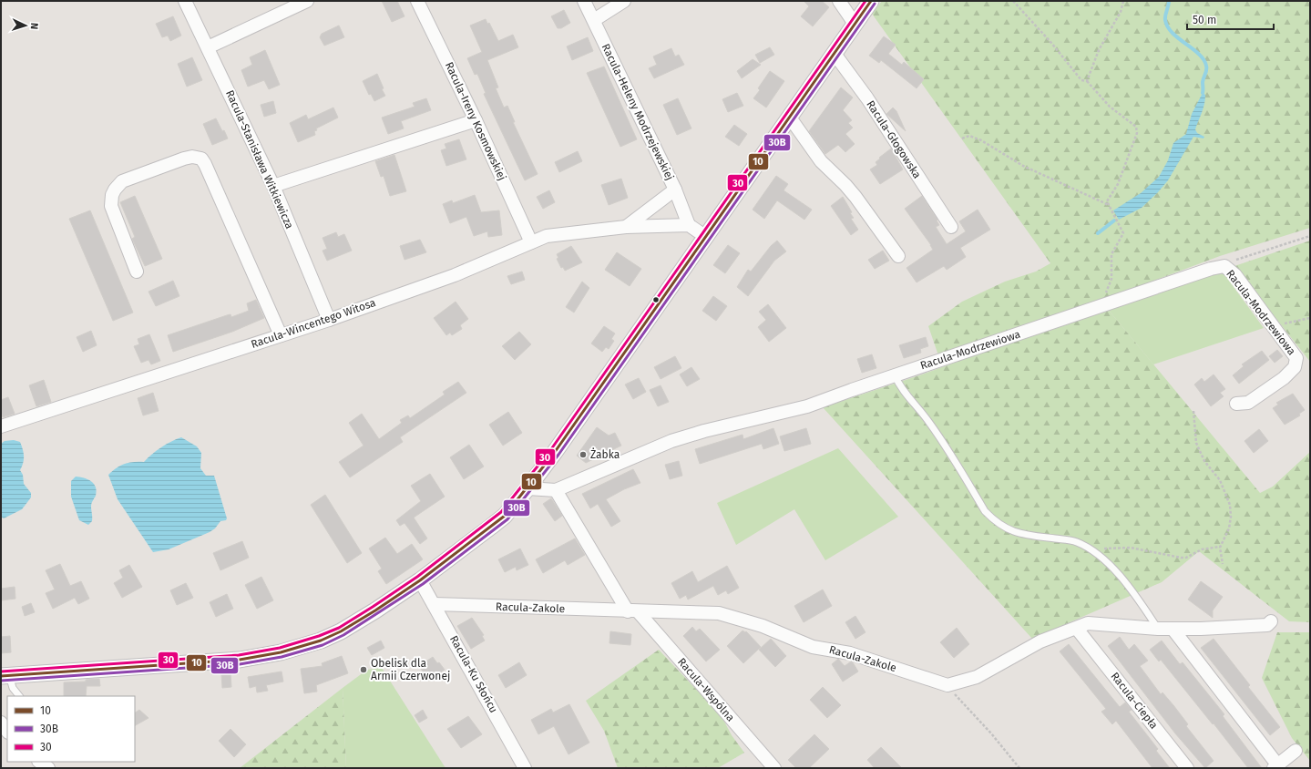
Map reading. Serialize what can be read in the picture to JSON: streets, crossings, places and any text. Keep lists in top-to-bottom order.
{
  "streets": {
    "street": [
      "Racula-Heleny Modrzejewskiej",
      "Racula-Ireny Kosmowskiej",
      "Racula-Głogowska",
      "Racula-Stanisława Witkiewicza",
      "Racula-Modrzewiowa",
      "Racula-Wincentego Witosa",
      "Racula-Zakole",
      "Racula-Ku Słońcu",
      "Racula-Wspólna",
      "Racula-Ciepła"
    ]
  },
  "crossings": [
    ["Racula-Heleny Modrzejewskiej", "Racula-Wincentego Witosa"],
    ["Racula-Ireny Kosmowskiej", "Racula-Wincentego Witosa"],
    ["Racula-Stanisława Witkiewicza", "Racula-Wincentego Witosa"],
    ["Racula-Zakole", "Racula-Ku Słońcu"],
    ["Racula-Zakole", "Racula-Wspólna"]
  ],
  "places": ["Żabka", "Obelisk dla Armii Czerwonej"],
  "lines": ["transit line 10", "transit line 30", "transit line 30B"],
  "legend": ["10", "30B", "30"],
  "scale_bar": "50 m",
  "north": "right"
}
